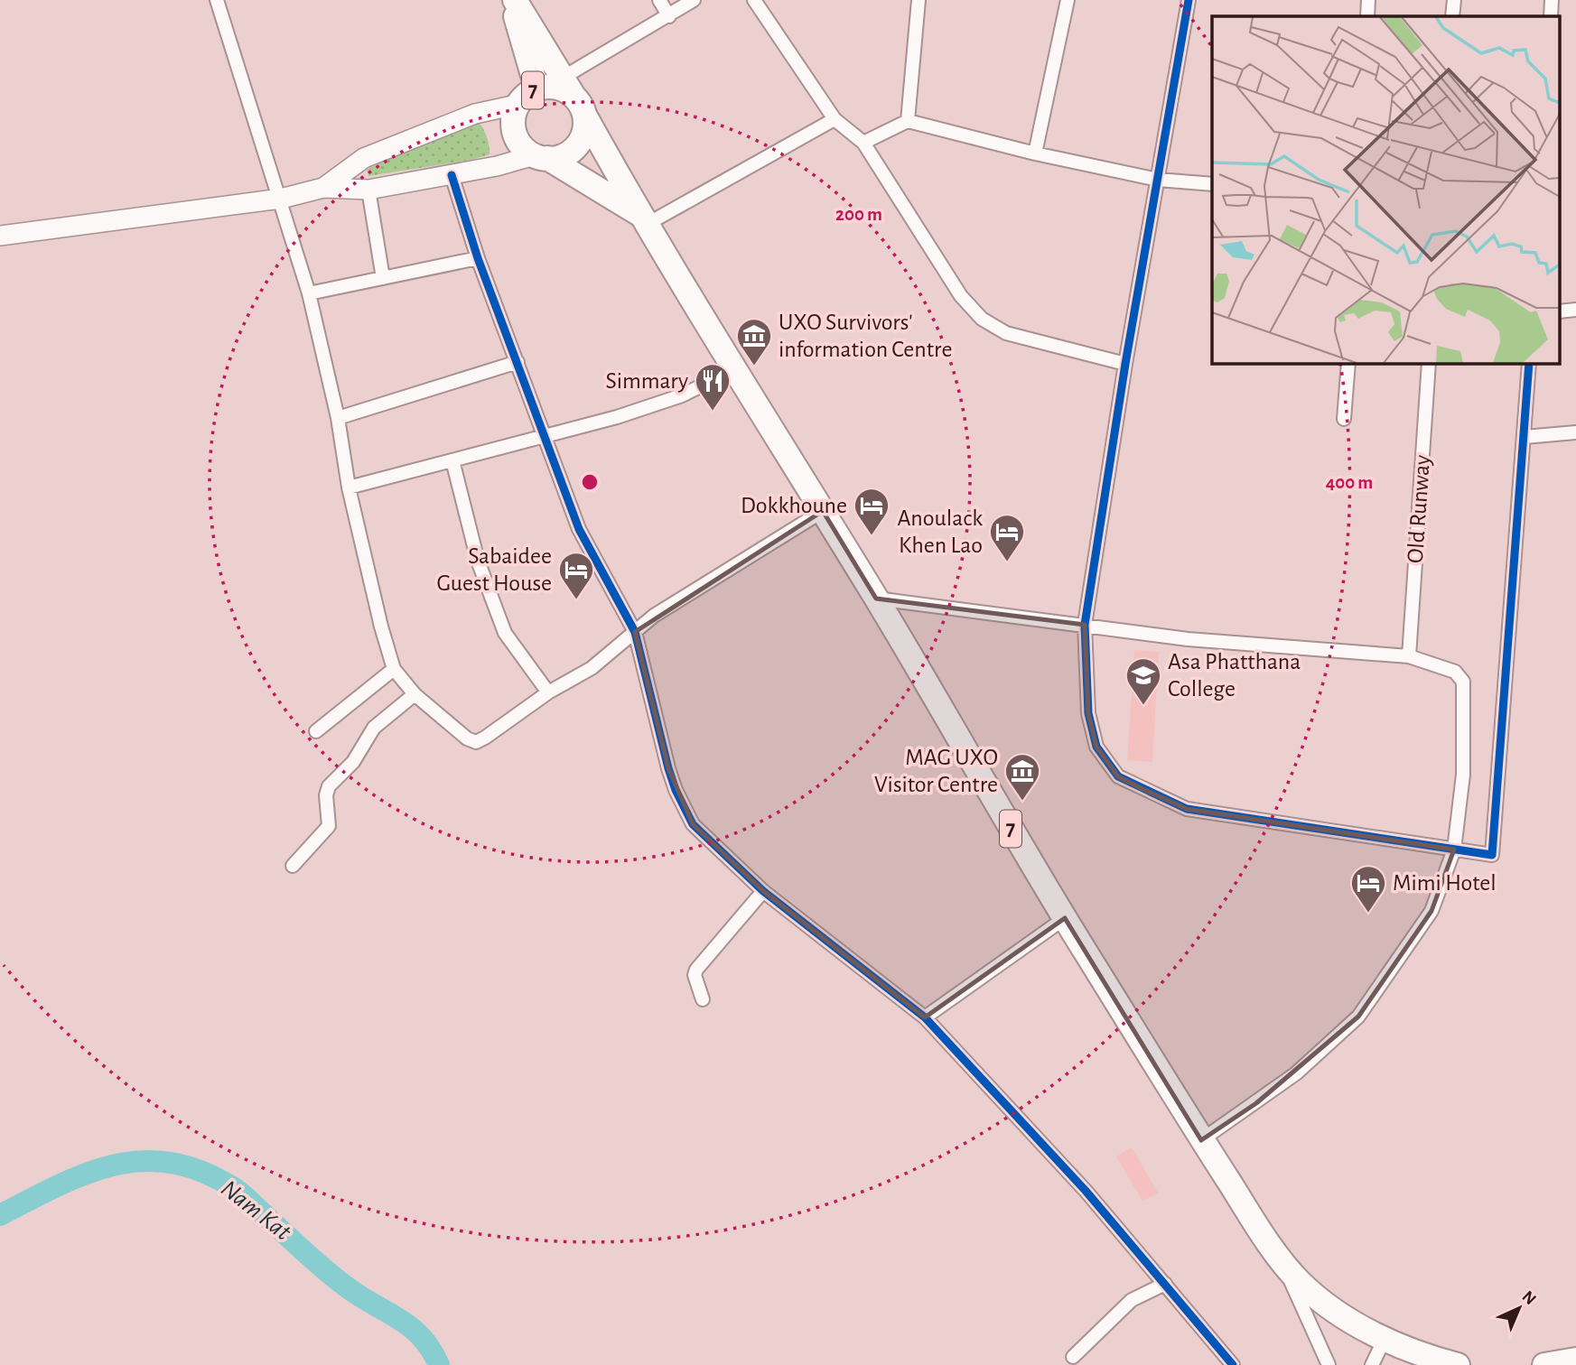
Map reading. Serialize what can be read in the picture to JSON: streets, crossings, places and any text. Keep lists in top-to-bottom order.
{
  "streets": {
    "highway": ["7"],
    "street": ["Old Runway"]
  },
  "water": ["Nam Kat"],
  "places": {
    "museum": ["UXO Survivors' information Centre", "MAG UXO Visitor Centre"],
    "restaurant": ["Simmary"],
    "hotel": [
      "Dokkhoune",
      "Anoulack Khen Lao",
      "Sabaidee Guest House",
      "Mimi Hotel"
    ],
    "school or university": ["Asa Phatthana College"]
  },
  "north": "top right",
  "rings": ["200 m", "400 m"]
}
